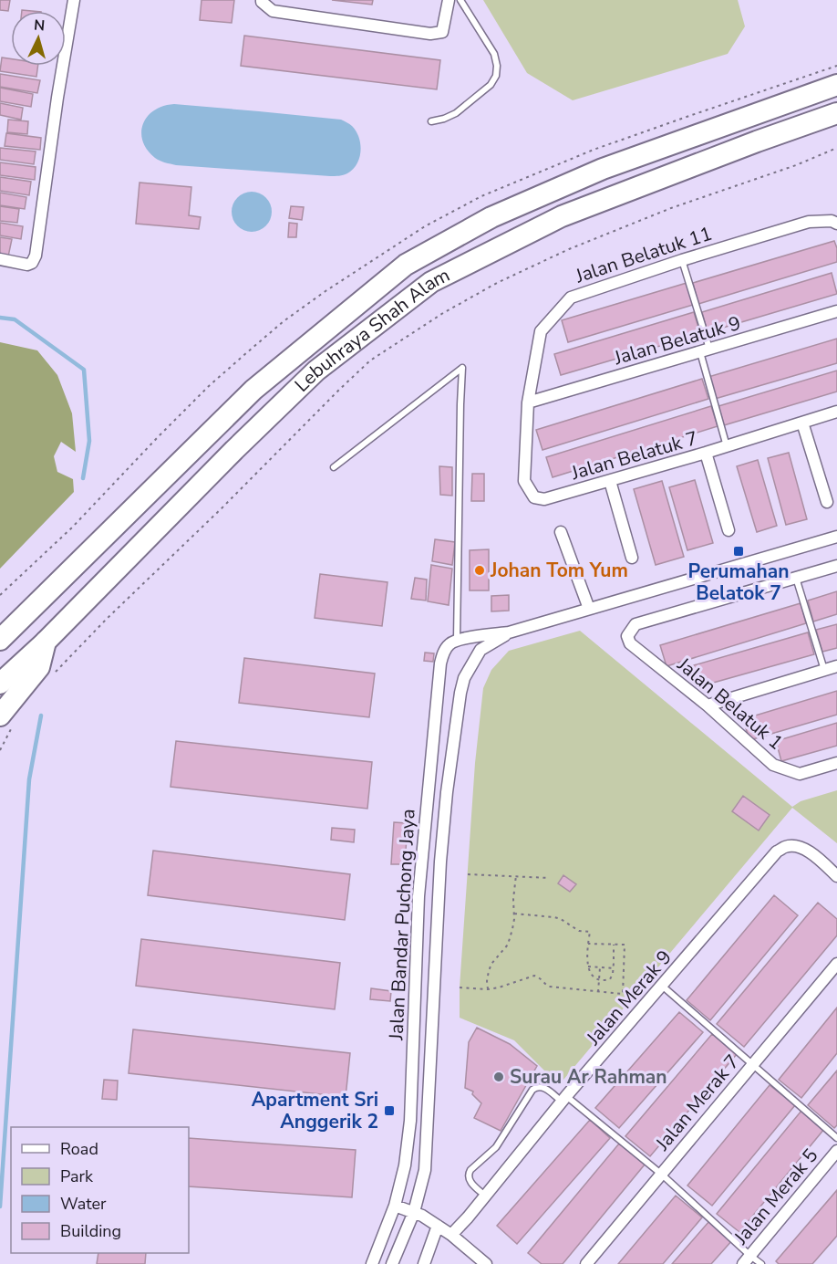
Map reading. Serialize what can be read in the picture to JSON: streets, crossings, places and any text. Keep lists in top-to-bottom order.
{
  "streets": {
    "highway": ["Lebuhraya Shah Alam"],
    "street": [
      "Jalan Belatuk 11",
      "Jalan Belatuk 9",
      "Jalan Belatuk 7",
      "Jalan Belatuk 1",
      "Jalan Bandar Puchong Jaya",
      "Jalan Merak 9",
      "Jalan Merak 7",
      "Jalan Merak 5"
    ]
  },
  "crossings": [
    ["Jalan Belatuk 11", "Jalan Belatuk 9"],
    ["Jalan Belatuk 11", "Jalan Belatuk 7"],
    ["Jalan Belatuk 9", "Jalan Belatuk 7"]
  ],
  "places": {
    "transit": ["Perumahan Belatok 7", "Apartment Sri Anggerik 2"],
    "other": ["Johan Tom Yum", "Surau Ar Rahman"]
  },
  "legend": [
    "Road",
    "Park",
    "Water",
    "Building"
  ],
  "north": "top"
}
